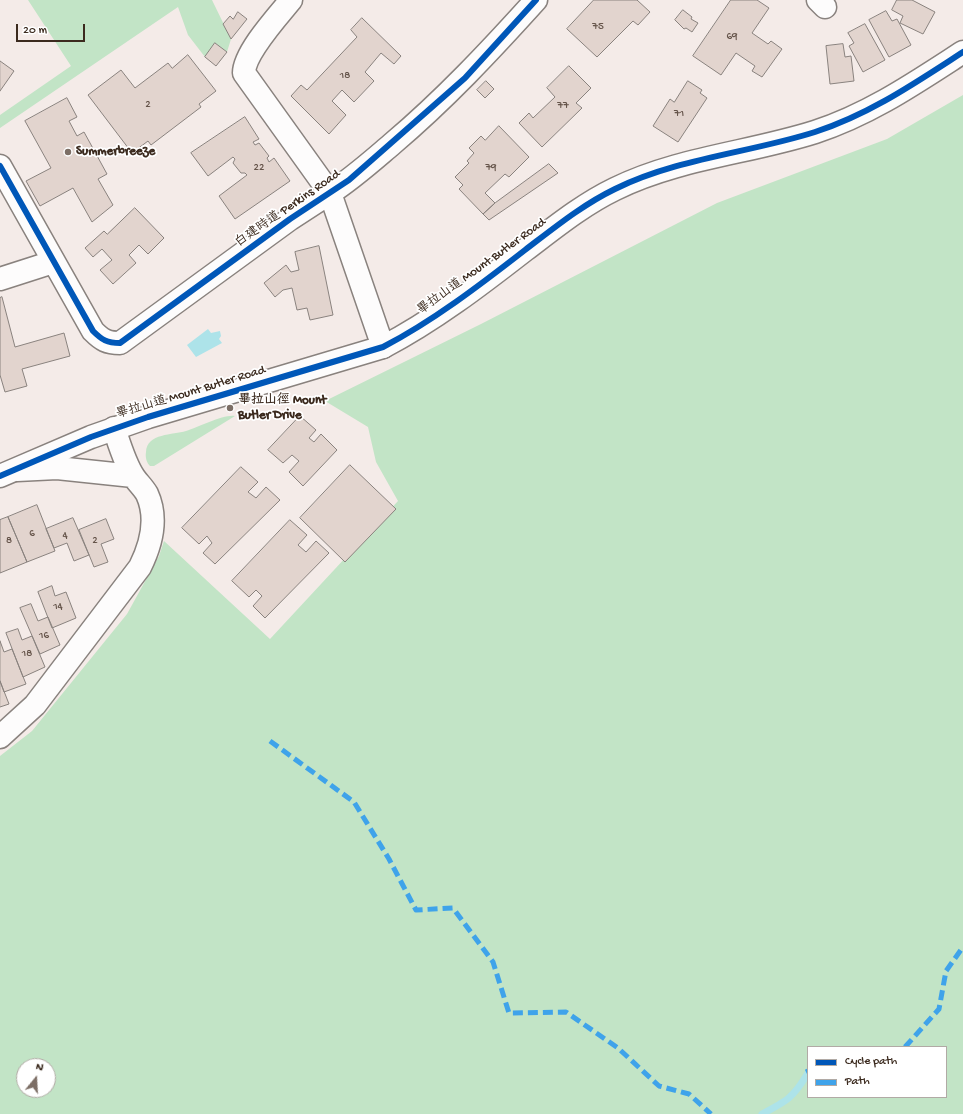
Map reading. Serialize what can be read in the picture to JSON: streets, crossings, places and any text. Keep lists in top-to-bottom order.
{
  "streets": {
    "street": ["白建時道 Perkins Road", "畢拉山道 Mount Butler Road"]
  },
  "places": ["Summerbreeze", "畢拉山徑 Mount Butler Drive"],
  "house_numbers": [
    "75",
    "69",
    "18",
    "2",
    "77",
    "71",
    "22",
    "79",
    "6",
    "4",
    "8",
    "2",
    "14",
    "16",
    "18"
  ],
  "legend": ["Cycle path", "Path"],
  "scale_bar": "20 m",
  "north": "top"
}
